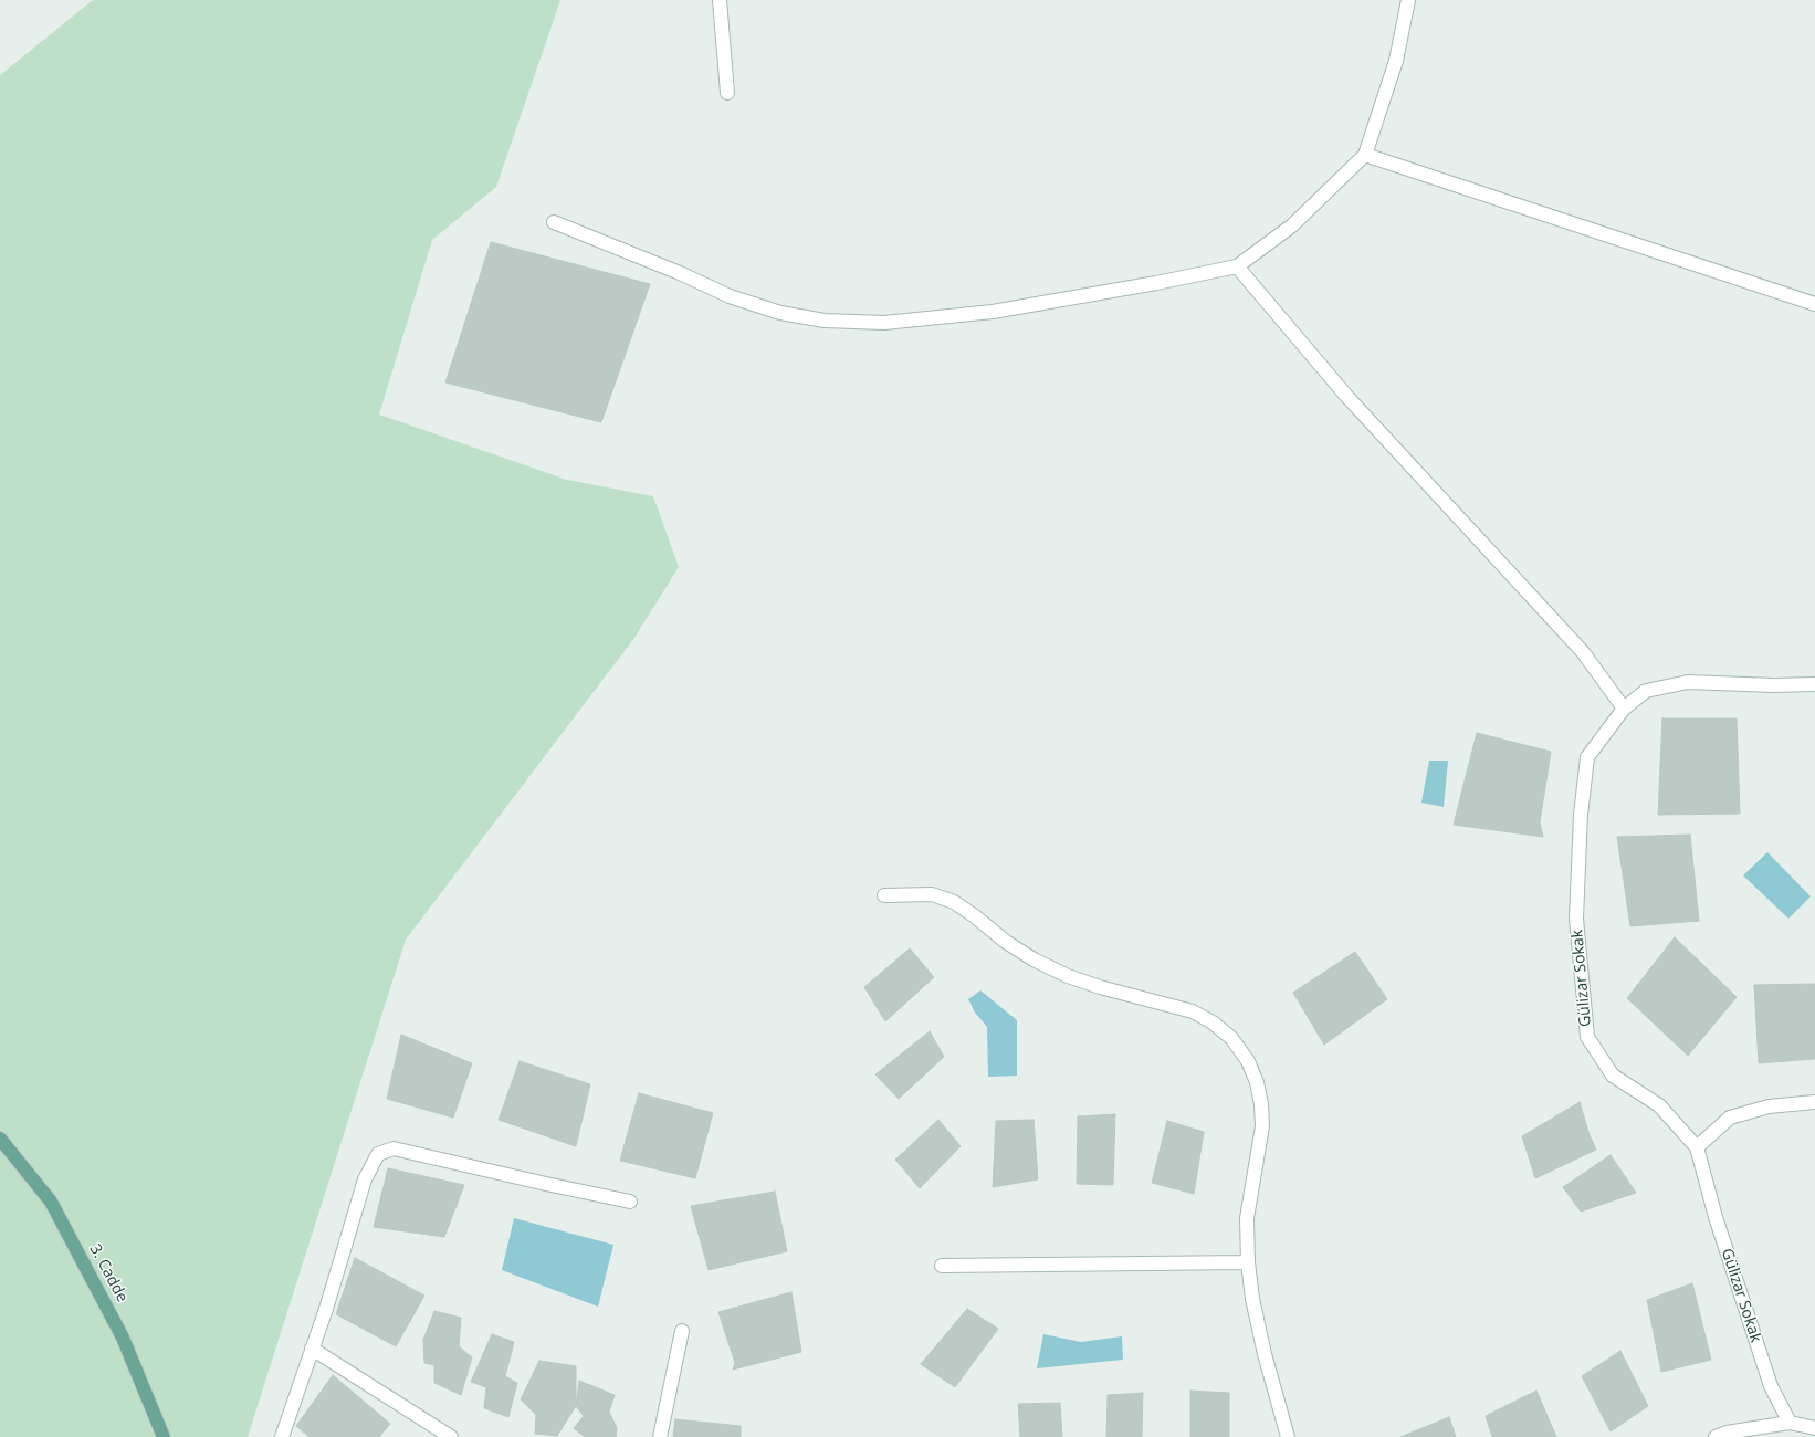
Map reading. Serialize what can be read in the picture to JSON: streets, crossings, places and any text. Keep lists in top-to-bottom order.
{
  "streets": {
    "main road": ["3. Cadde"],
    "street": ["Gülizar Sokak"]
  }
}
